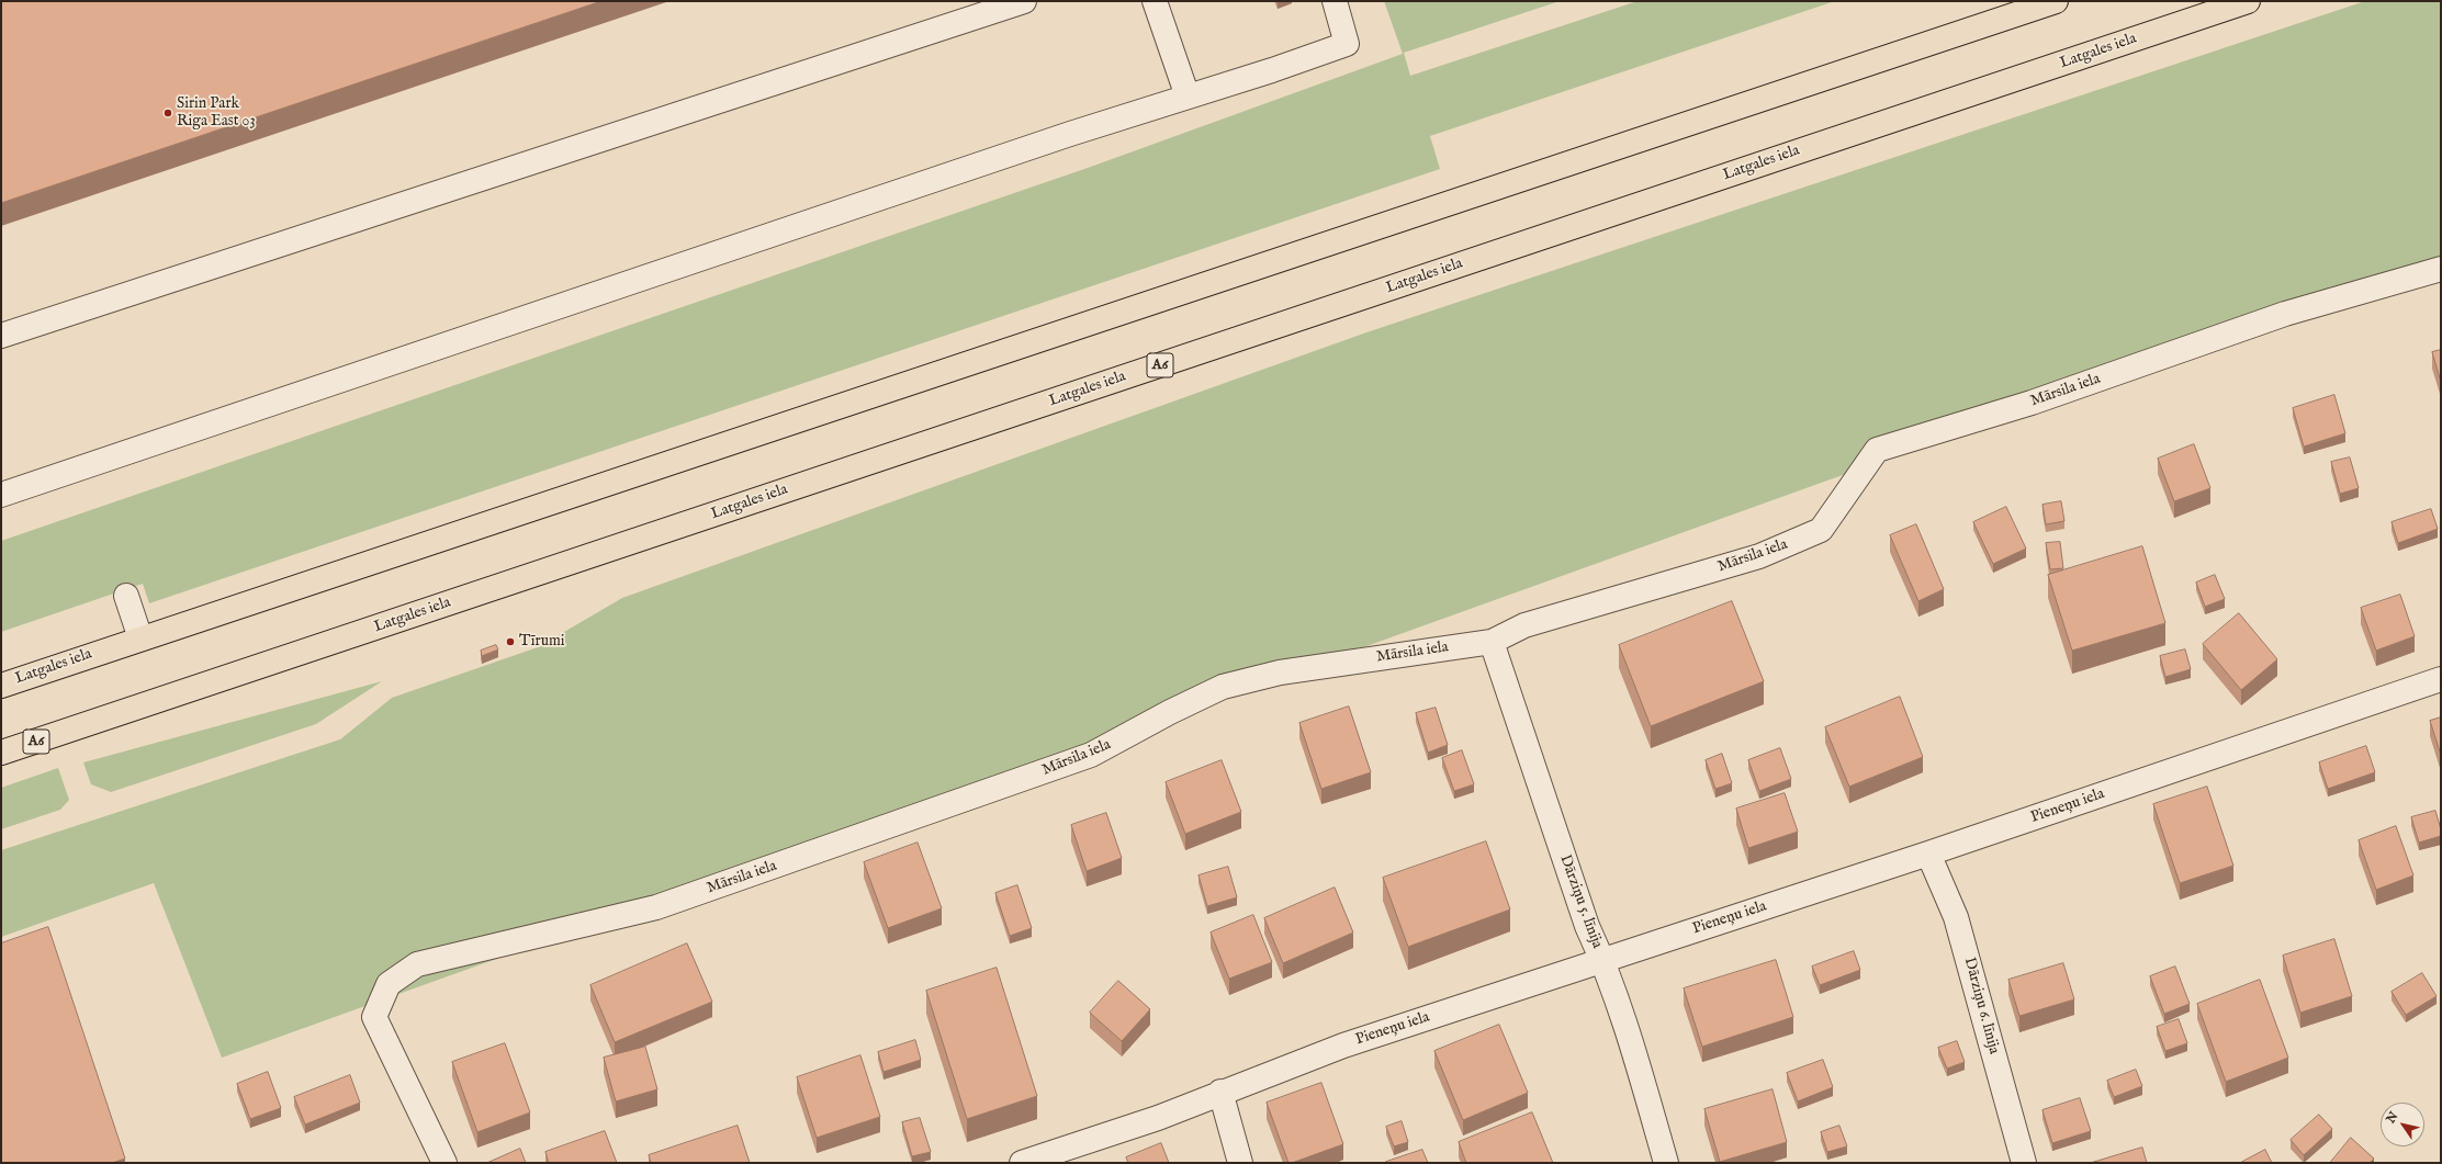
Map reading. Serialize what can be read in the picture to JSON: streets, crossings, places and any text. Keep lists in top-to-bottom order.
{
  "streets": {
    "highway": ["Latgales iela", "A6"],
    "street": [
      "Mārsila iela",
      "Pieneņu iela",
      "Dārziņu 5. līnija",
      "Dārziņu 6. līnija"
    ]
  },
  "crossings": [
    ["Mārsila iela", "Dārziņu 5. līnija"],
    ["Pieneņu iela", "Dārziņu 5. līnija"],
    ["Pieneņu iela", "Dārziņu 6. līnija"]
  ],
  "places": ["Sirin Park Riga East 03", "Tīrumi"],
  "north": "top left"
}
